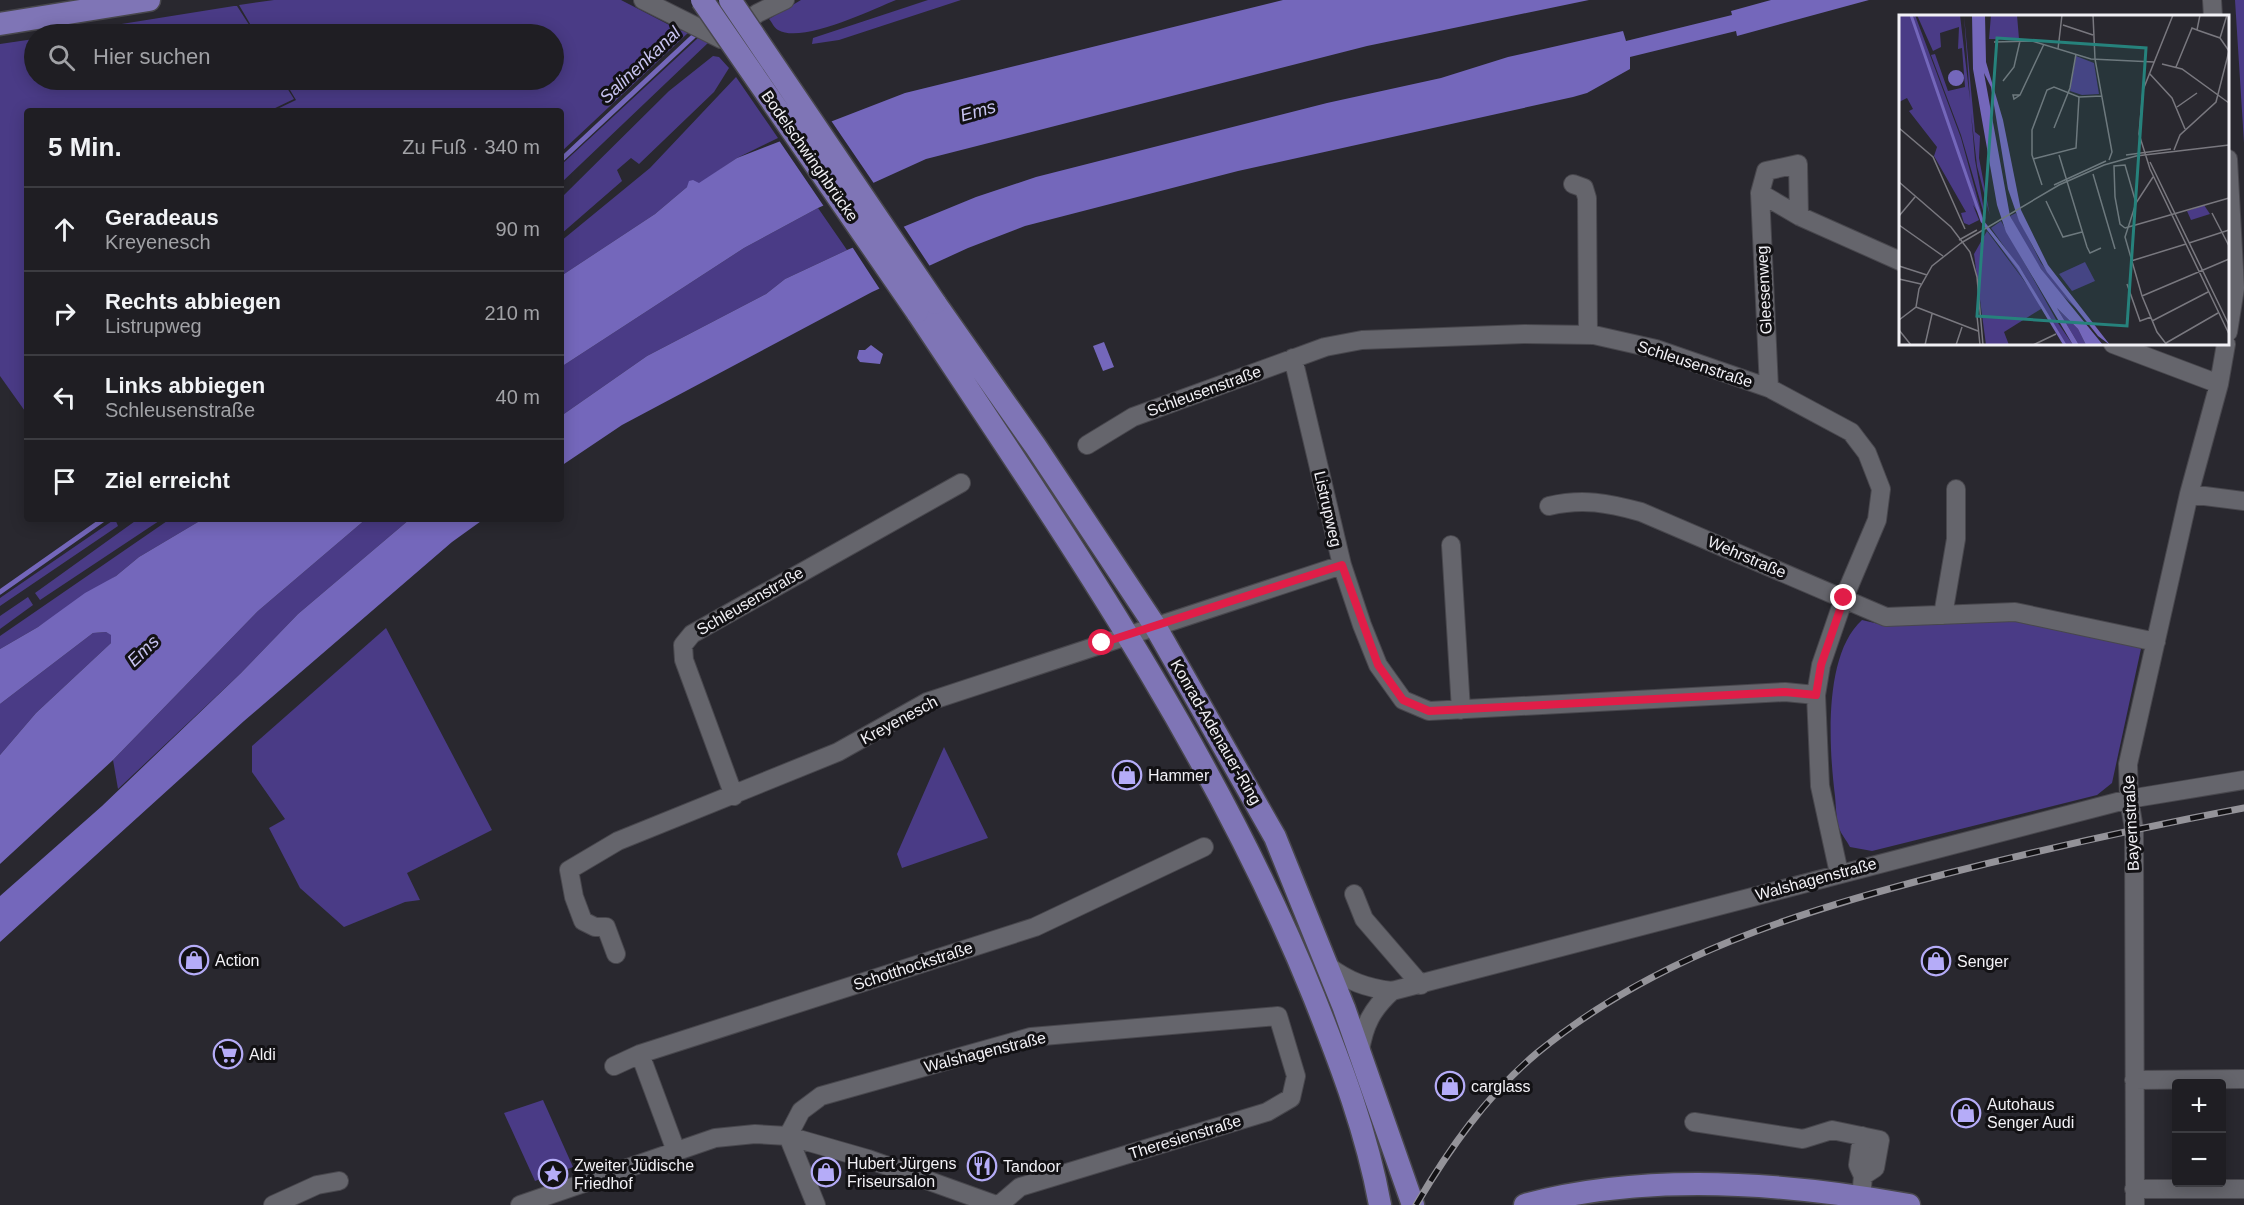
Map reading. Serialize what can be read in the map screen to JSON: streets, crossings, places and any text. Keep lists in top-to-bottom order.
{
  "streets": {
    "main road": ["Bodelschwinghbrücke", "Konrad-Adenauer-Ring"],
    "street": [
      "Gleesenweg",
      "Schleusenstraße",
      "Listrupweg",
      "Wehrstraße",
      "Kreyenesch",
      "Bayernstraße",
      "Walshagenstraße",
      "Schotthockstraße",
      "Theresienstraße"
    ]
  },
  "crossings": [
    ["Bodelschwinghbrücke", "Konrad-Adenauer-Ring"],
    ["Gleesenweg", "Schleusenstraße"],
    ["Schleusenstraße", "Listrupweg"],
    ["Schleusenstraße", "Wehrstraße"],
    ["Schleusenstraße", "Kreyenesch"],
    ["Schleusenstraße", "Walshagenstraße"],
    ["Listrupweg", "Kreyenesch"],
    ["Wehrstraße", "Bayernstraße"],
    ["Kreyenesch", "Konrad-Adenauer-Ring"],
    ["Konrad-Adenauer-Ring", "Walshagenstraße"],
    ["Bayernstraße", "Walshagenstraße"],
    ["Walshagenstraße", "Theresienstraße"]
  ],
  "water": ["Salinenkanal", "Ems"],
  "places": {
    "shop": [
      "Hammer",
      "Action",
      "Senger",
      "carglass",
      "Autohaus Senger Audi",
      "Hubert Jürgens Friseursalon"
    ],
    "supermarket": ["Aldi"],
    "restaurant": ["Tandoor"],
    "place": ["Zweiter Jüdische Friedhof"]
  },
  "page": {
    "search": "Hier suchen",
    "heading": ["5 Min.", "Zu Fuß · 340 m"],
    "list": [
      ["Geradeaus", "Kreyenesch", "90 m"],
      ["Rechts abbiegen", "Listrupweg", "210 m"],
      ["Links abbiegen", "Schleusenstraße", "40 m"],
      "Ziel erreicht"
    ],
    "map_buttons": ["+", "−"]
  }
}
